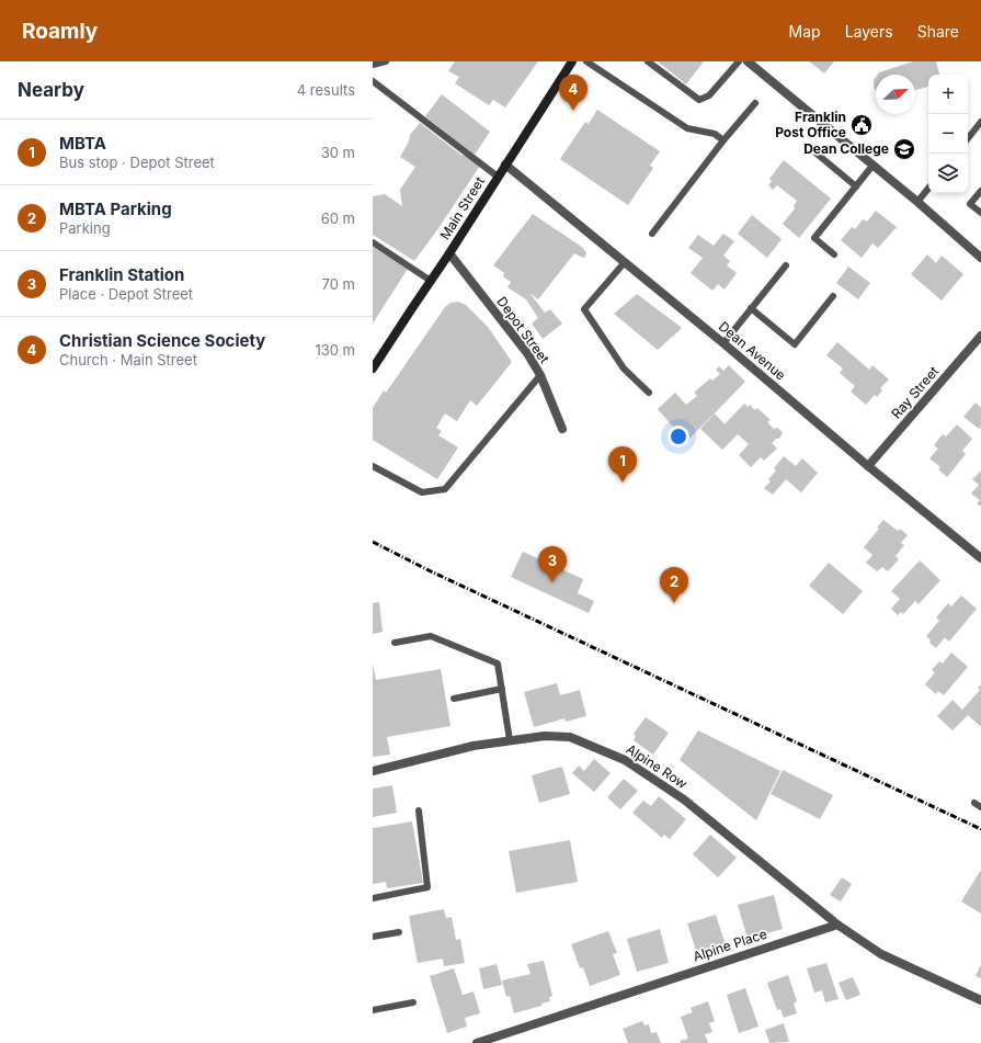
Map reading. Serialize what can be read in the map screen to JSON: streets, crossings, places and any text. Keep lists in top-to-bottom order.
{
  "streets": {
    "main road": ["Main Street"],
    "street": [
      "Depot Street",
      "Dean Avenue",
      "Ray Street",
      "Alpine Row",
      "Alpine Place"
    ]
  },
  "crossings": [
    ["Main Street", "Depot Street"],
    ["Main Street", "Dean Avenue"],
    ["Dean Avenue", "Ray Street"],
    ["Alpine Row", "Alpine Place"]
  ],
  "places": {
    "public building": ["Franklin Post Office"],
    "school or university": ["Dean College"]
  },
  "north": "top right",
  "page": {
    "header": "Roamly",
    "nav": ["Map", "Layers", "Share"],
    "heading": ["Nearby", "4 results"],
    "map_buttons": ["+", "−"],
    "pins": [
      "4",
      "1",
      "3",
      "2"
    ],
    "list": [
      {
        "mark": "1",
        "name": "MBTA",
        "note": "Bus stop · Depot Street",
        "value": "30 m"
      },
      {
        "mark": "2",
        "name": "MBTA Parking",
        "note": "Parking",
        "value": "60 m"
      },
      {
        "mark": "3",
        "name": "Franklin Station",
        "note": "Place · Depot Street",
        "value": "70 m"
      },
      {
        "mark": "4",
        "name": "Christian Science Society",
        "note": "Church · Main Street",
        "value": "130 m"
      }
    ]
  }
}
